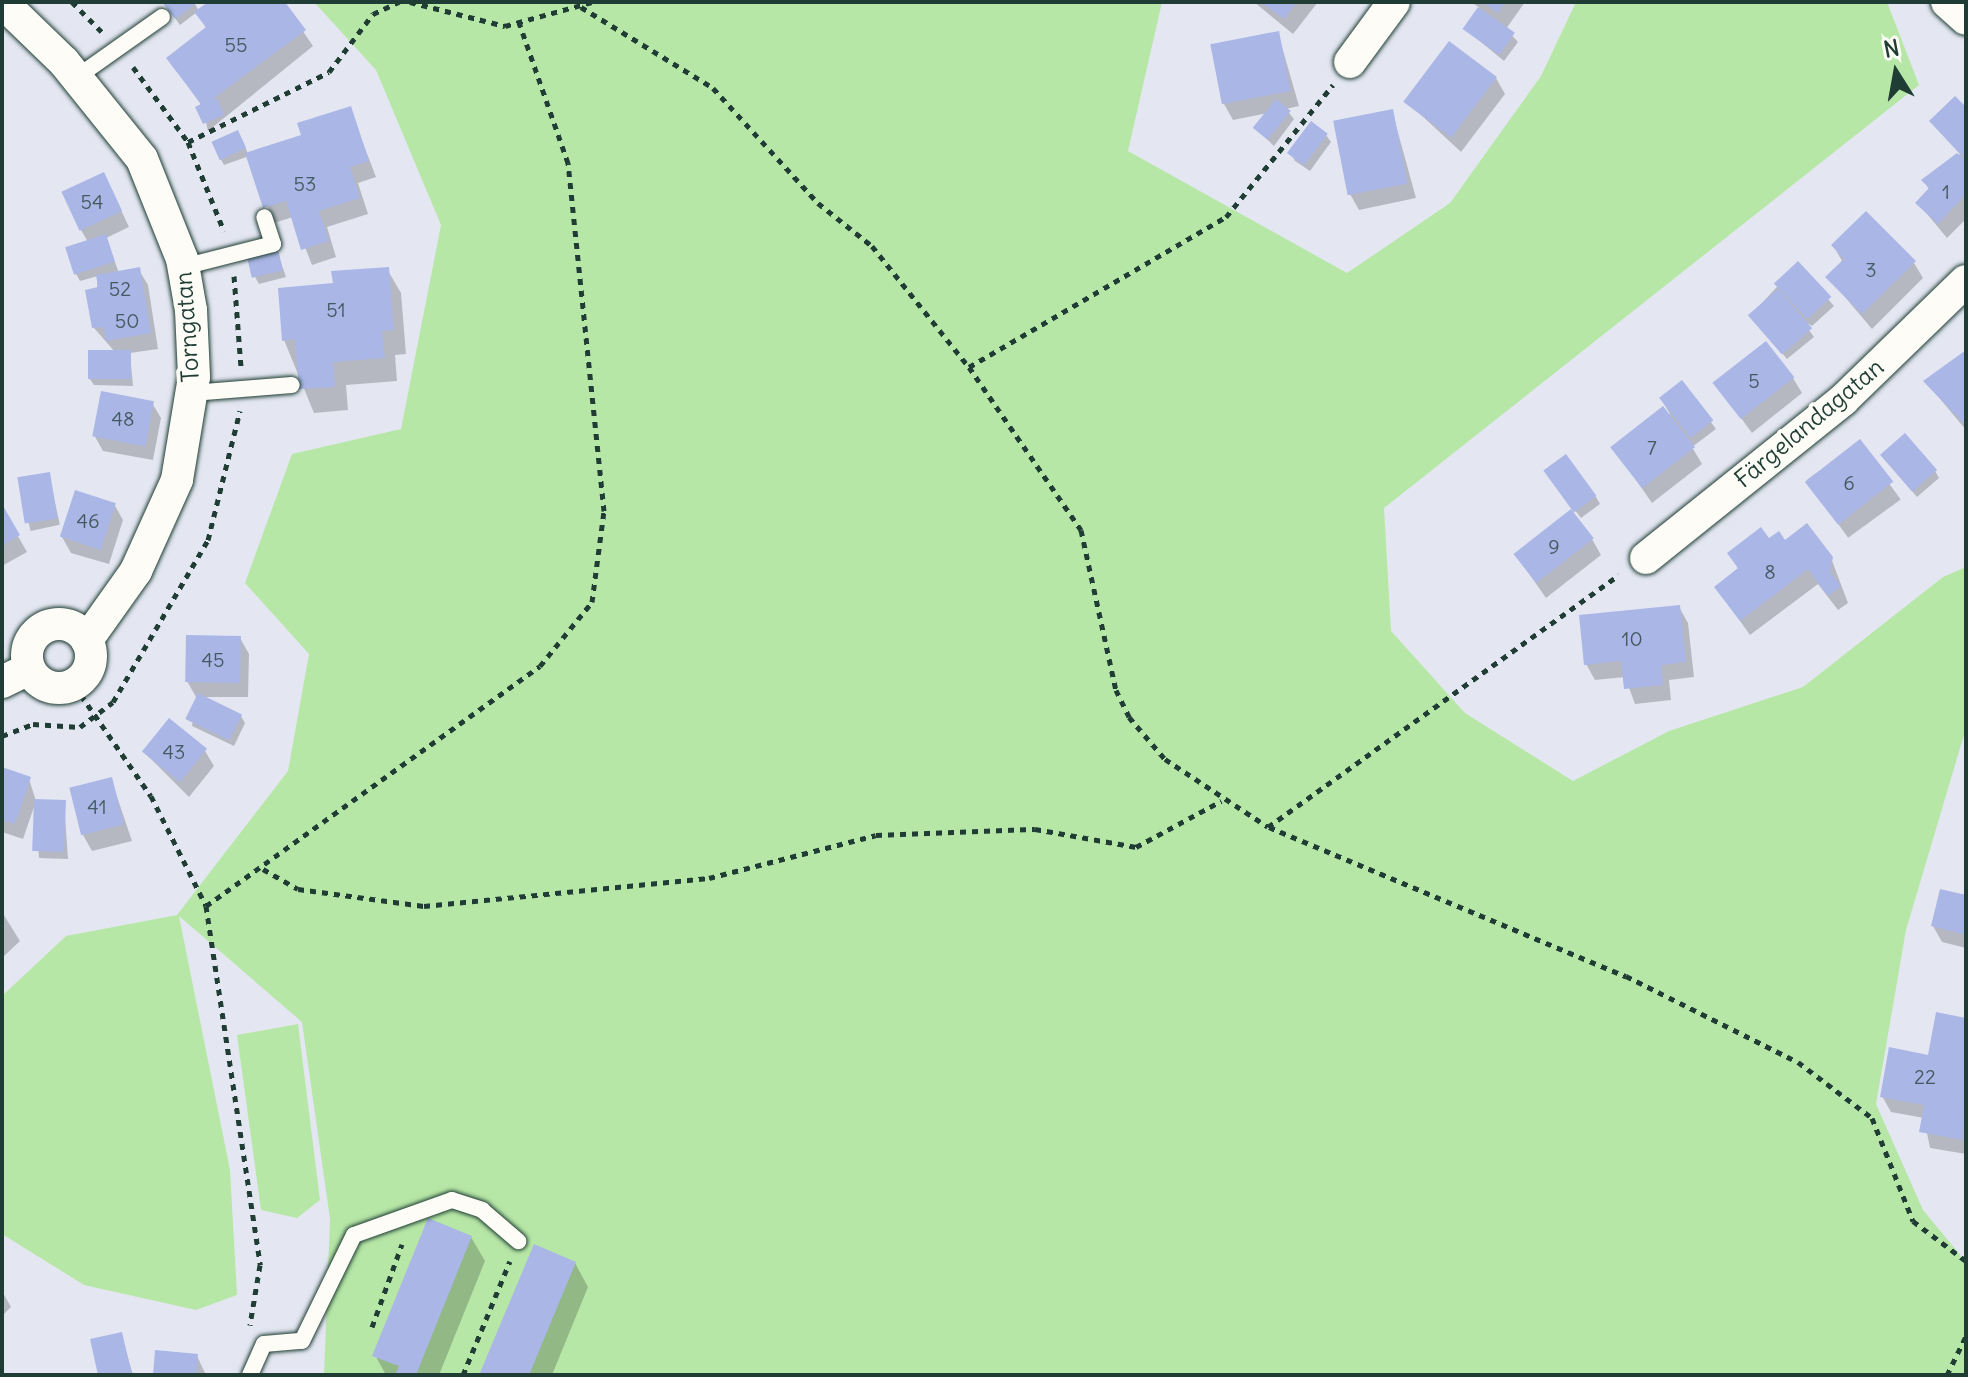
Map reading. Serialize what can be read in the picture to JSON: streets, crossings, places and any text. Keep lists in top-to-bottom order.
{
  "streets": {
    "street": ["Torngatan", "Färgelandagatan"]
  },
  "house_numbers": [
    "55",
    "53",
    "1",
    "54",
    "3",
    "52",
    "51",
    "50",
    "5",
    "48",
    "7",
    "6",
    "46",
    "9",
    "8",
    "10",
    "45",
    "43",
    "41",
    "22"
  ],
  "north": "top"
}
